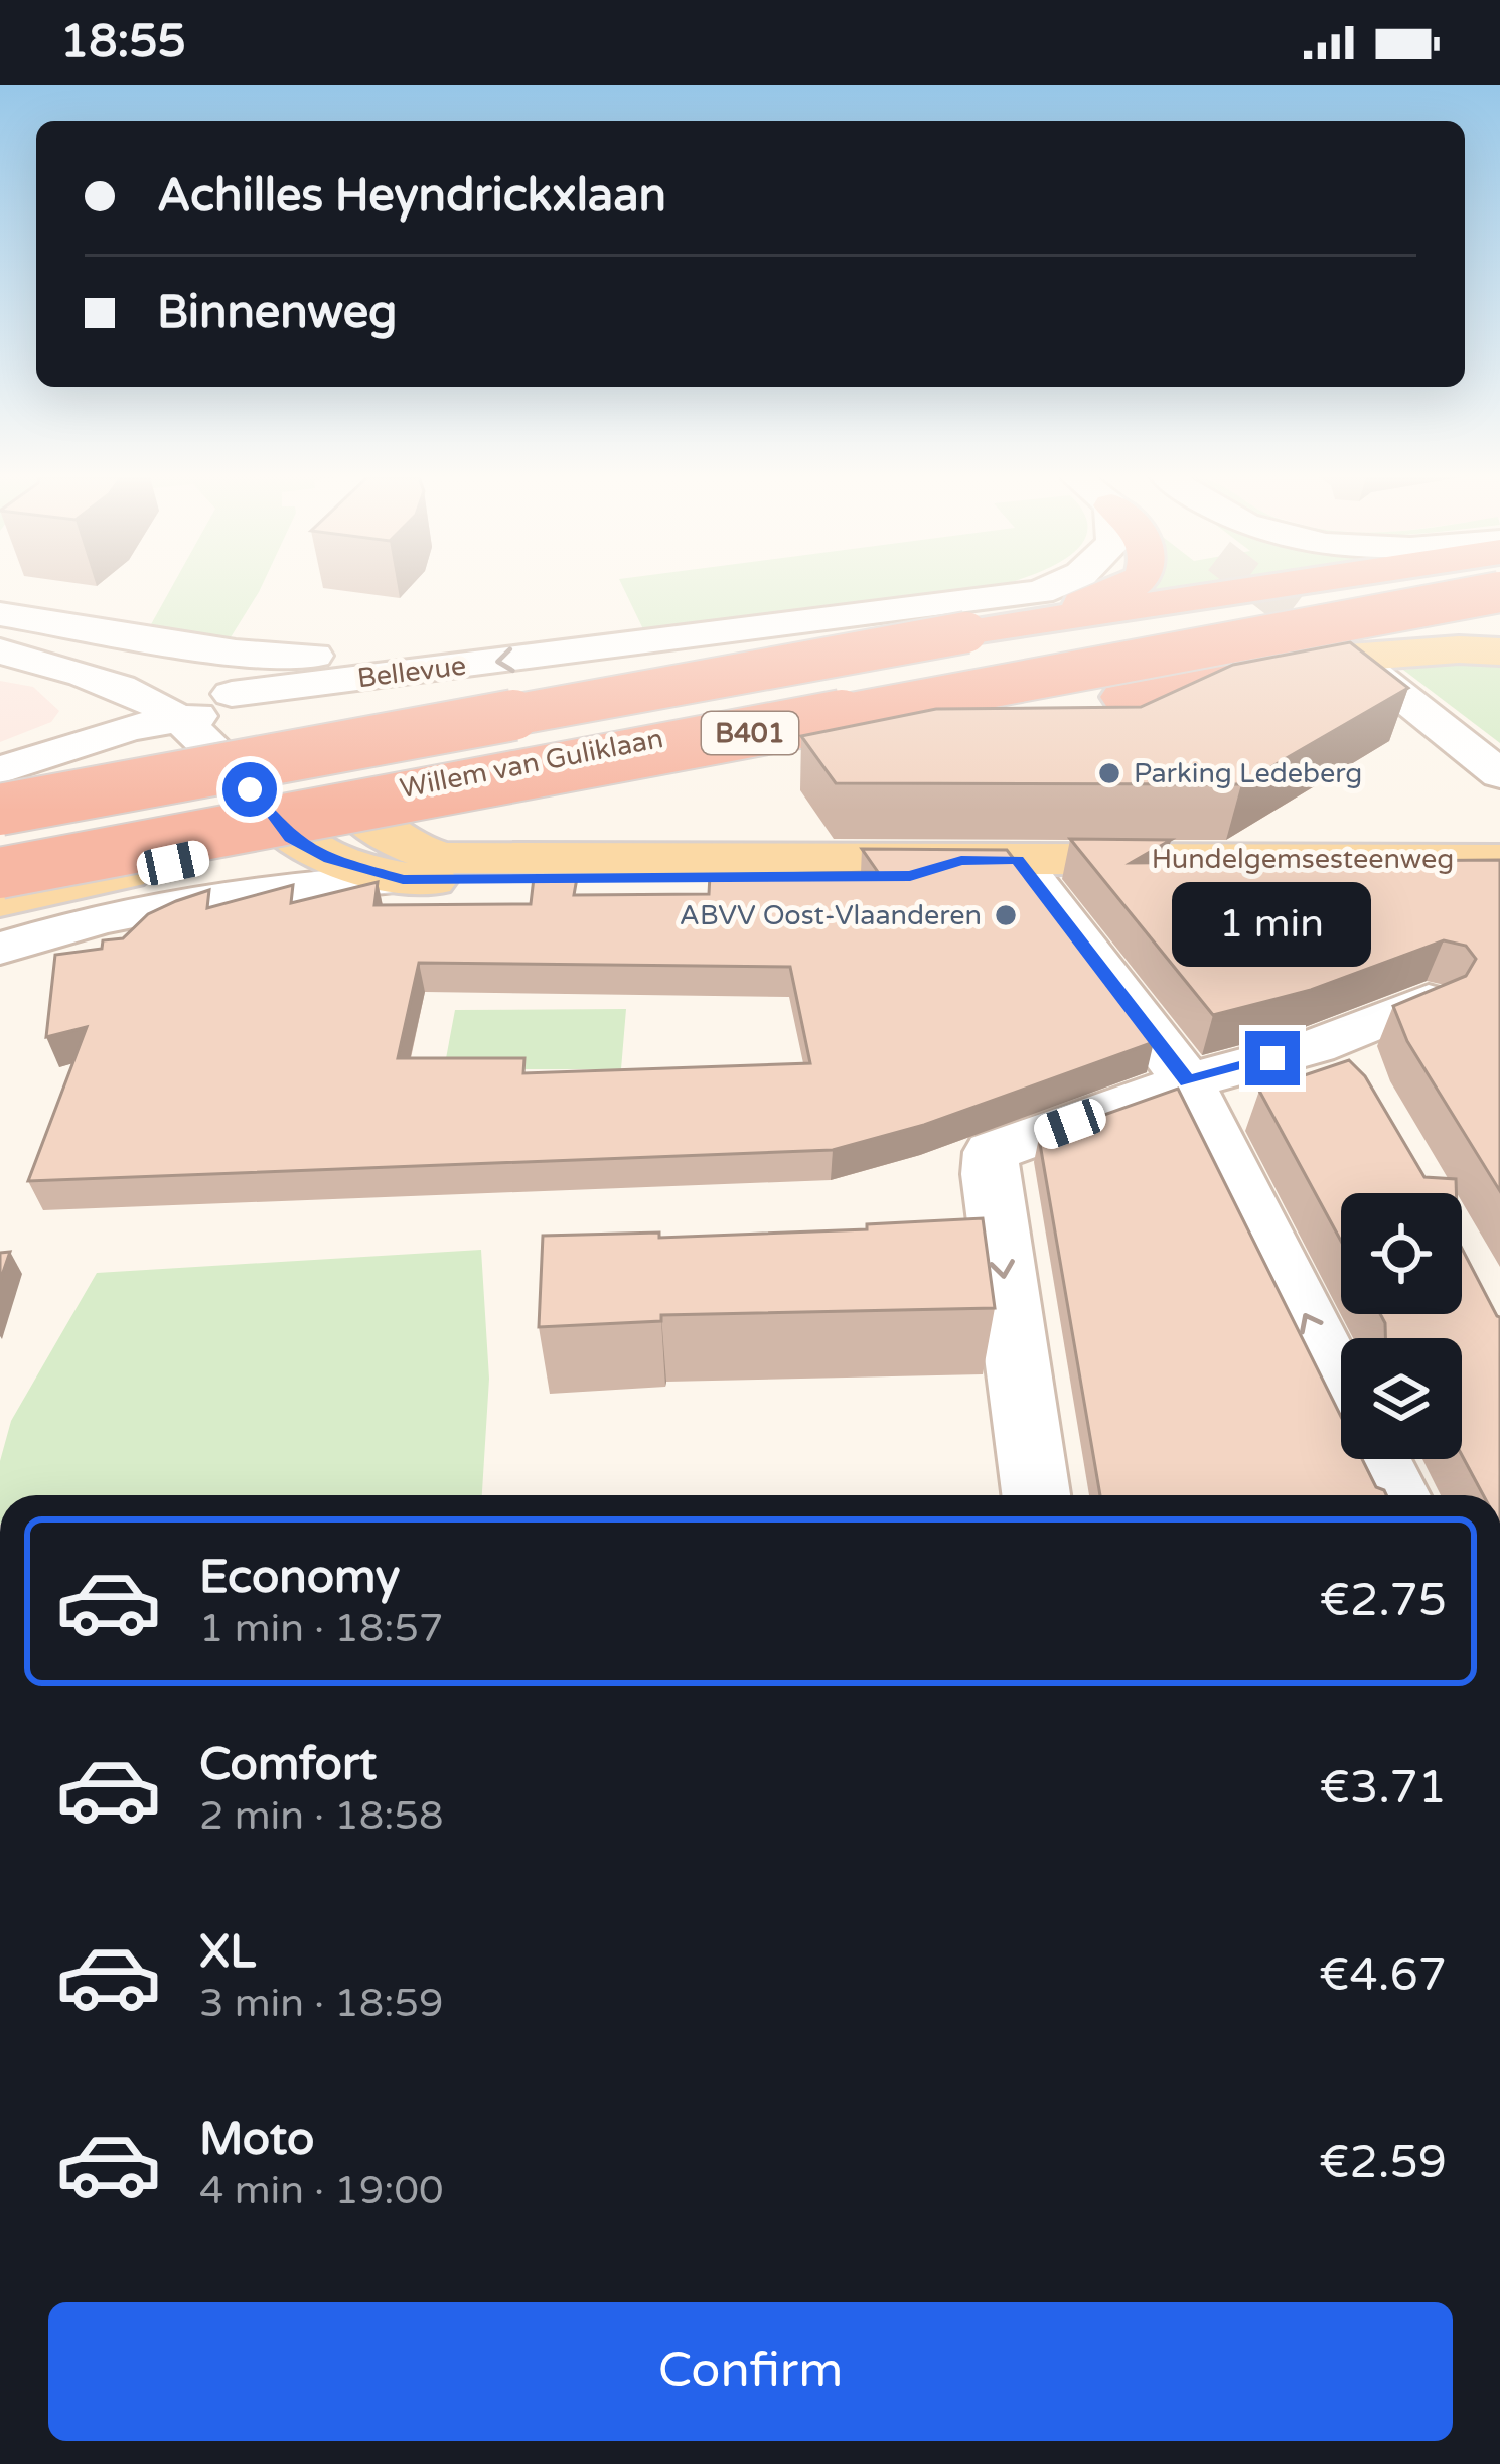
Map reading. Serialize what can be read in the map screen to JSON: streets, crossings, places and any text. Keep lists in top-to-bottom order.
{
  "streets": {
    "highway": ["B401"],
    "main road": ["Willem van Guliklaan", "Hundelgemsesteenweg"],
    "street": ["Bellevue"]
  },
  "crossings": [
    ["B401", "Willem van Guliklaan"],
    ["Willem van Guliklaan", "Hundelgemsesteenweg"]
  ],
  "places": ["Parking Ledeberg", "ABVV Oost-Vlaanderen"],
  "page": {
    "status": "18:55",
    "banner": ["Achilles Heyndrickxlaan", "Binnenweg"],
    "bubble": "1 min",
    "list": [
      {
        "name": "Economy",
        "note": "1 min · 18:57",
        "value": "€2.75"
      },
      {
        "name": "Comfort",
        "note": "2 min · 18:58",
        "value": "€3.71"
      },
      {
        "name": "XL",
        "note": "3 min · 18:59",
        "value": "€4.67"
      },
      {
        "name": "Moto",
        "note": "4 min · 19:00",
        "value": "€2.59"
      }
    ],
    "buttons": "Confirm"
  }
}
